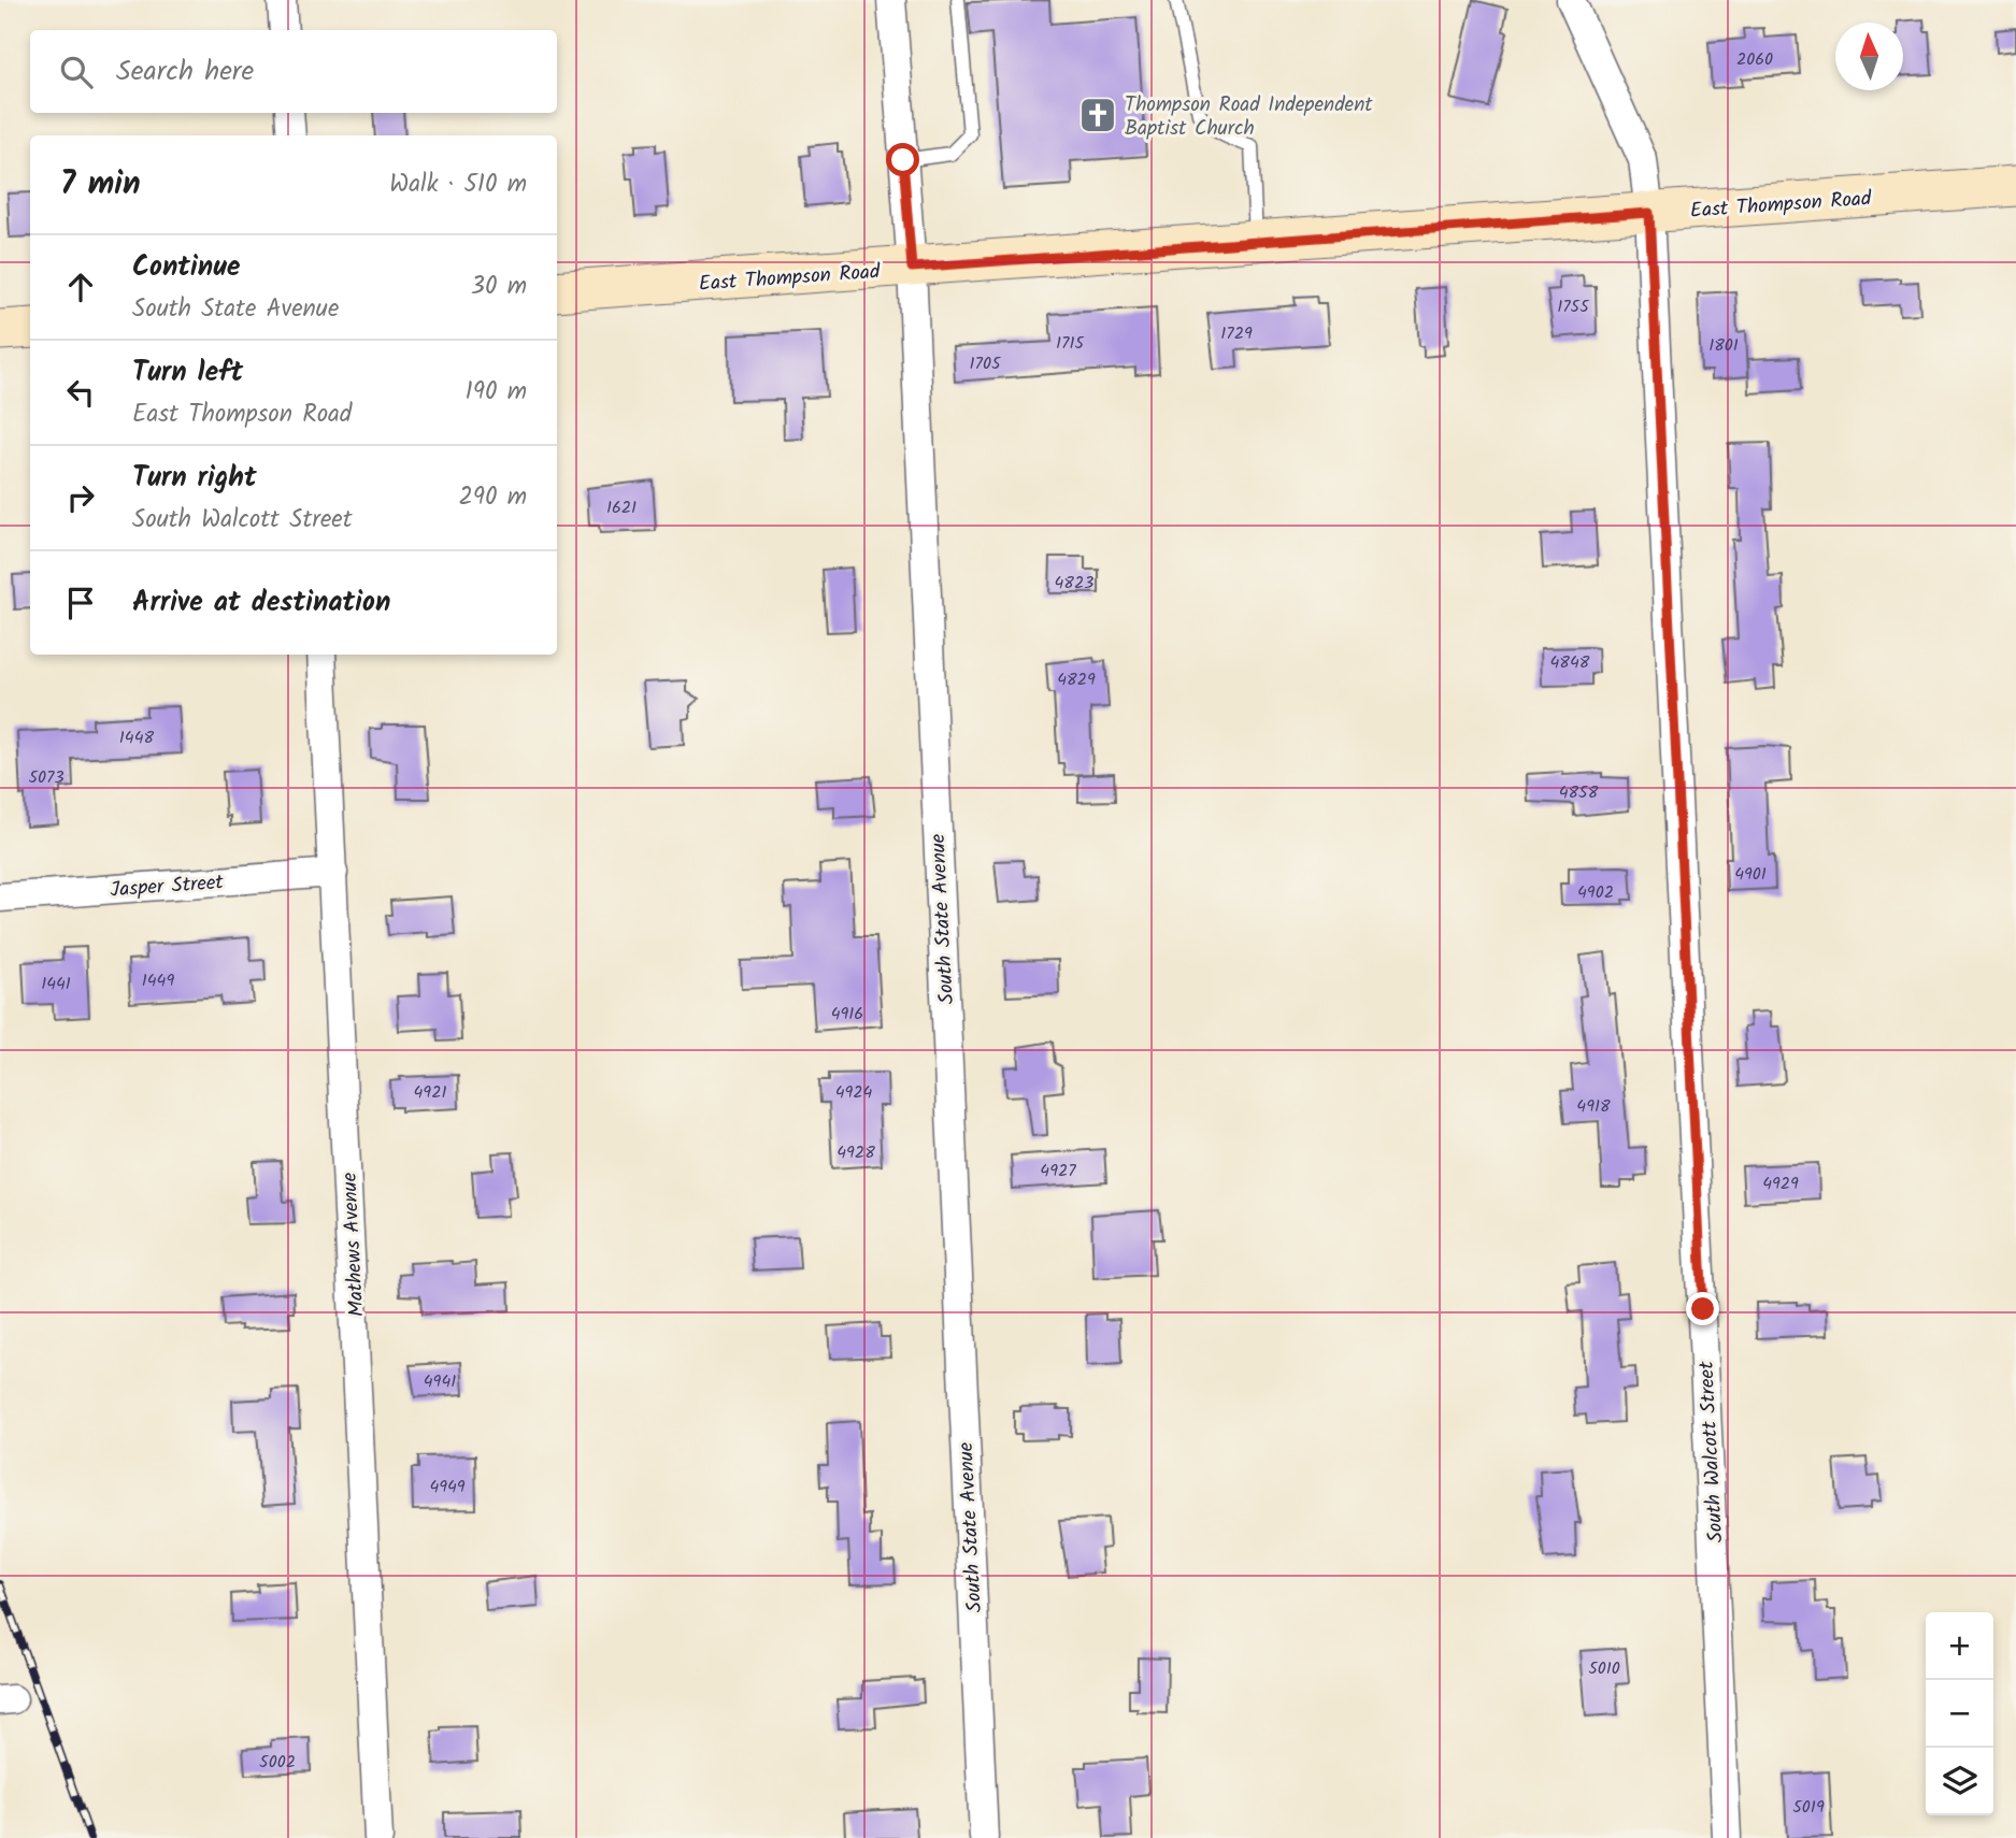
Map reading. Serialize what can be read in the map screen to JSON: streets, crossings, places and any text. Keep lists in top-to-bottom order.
{
  "streets": {
    "main road": ["East Thompson Road"],
    "street": [
      "Jasper Street",
      "South State Avenue",
      "Mathews Avenue",
      "South Walcott Street"
    ]
  },
  "crossings": [
    ["East Thompson Road", "South State Avenue"],
    ["East Thompson Road", "South Walcott Street"],
    ["Jasper Street", "Mathews Avenue"]
  ],
  "places": {
    "church": ["Thompson Road Independent Baptist Church"]
  },
  "house_numbers": [
    "2060",
    "1755",
    "1729",
    "1715",
    "1801",
    "1705",
    "1621",
    "4823",
    "4848",
    "4829",
    "1448",
    "5073",
    "4858",
    "4901",
    "4902",
    "1449",
    "1441",
    "4916",
    "4921",
    "4924",
    "4918",
    "4928",
    "4927",
    "4929",
    "4941",
    "4949",
    "5010",
    "5002",
    "5019"
  ],
  "north": "top",
  "page": {
    "search": "Search here",
    "heading": ["7 min", "Walk · 510 m"],
    "list": [
      ["Continue", "South State Avenue", "30 m"],
      ["Turn left", "East Thompson Road", "190 m"],
      ["Turn right", "South Walcott Street", "290 m"],
      "Arrive at destination"
    ],
    "map_buttons": ["+", "−"]
  }
}
